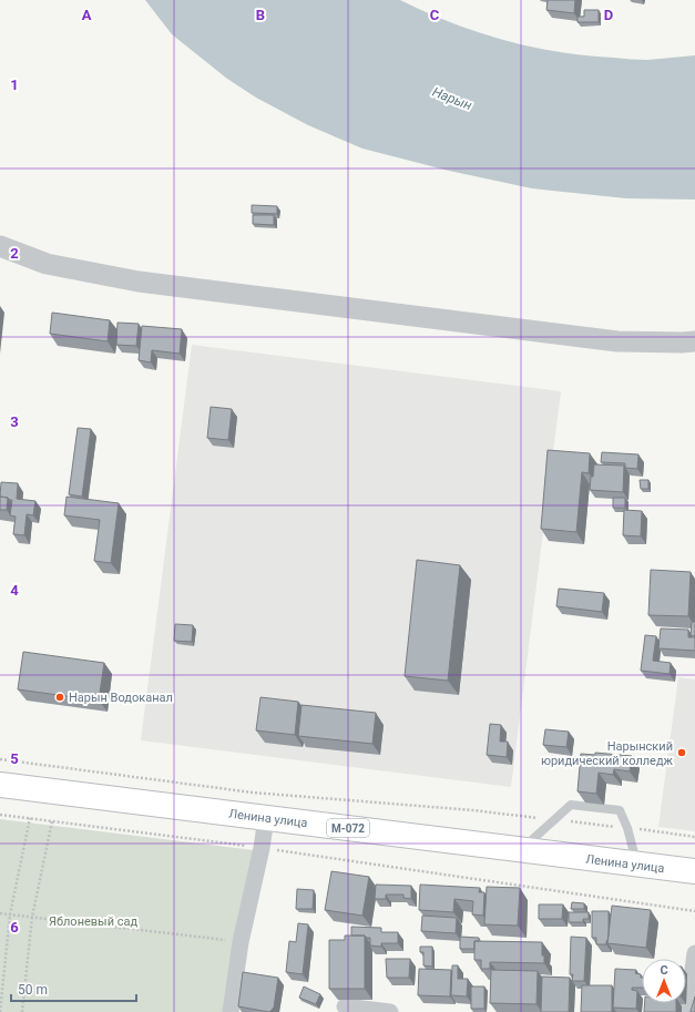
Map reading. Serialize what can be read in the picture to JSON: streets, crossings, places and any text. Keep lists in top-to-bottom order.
{
  "streets": {
    "main road": ["Ленина улица", "М-072"]
  },
  "water": ["Нарын"],
  "parks": ["Яблоневый сад"],
  "places": ["Нарын Водоканал", "Нарынский юридический колледж"],
  "scale_bar": "50 m",
  "north": "top",
  "grid": {
    "columns": [
      "A",
      "B",
      "C",
      "D"
    ],
    "rows": [
      "1",
      "2",
      "3",
      "4",
      "5",
      "6"
    ]
  }
}
